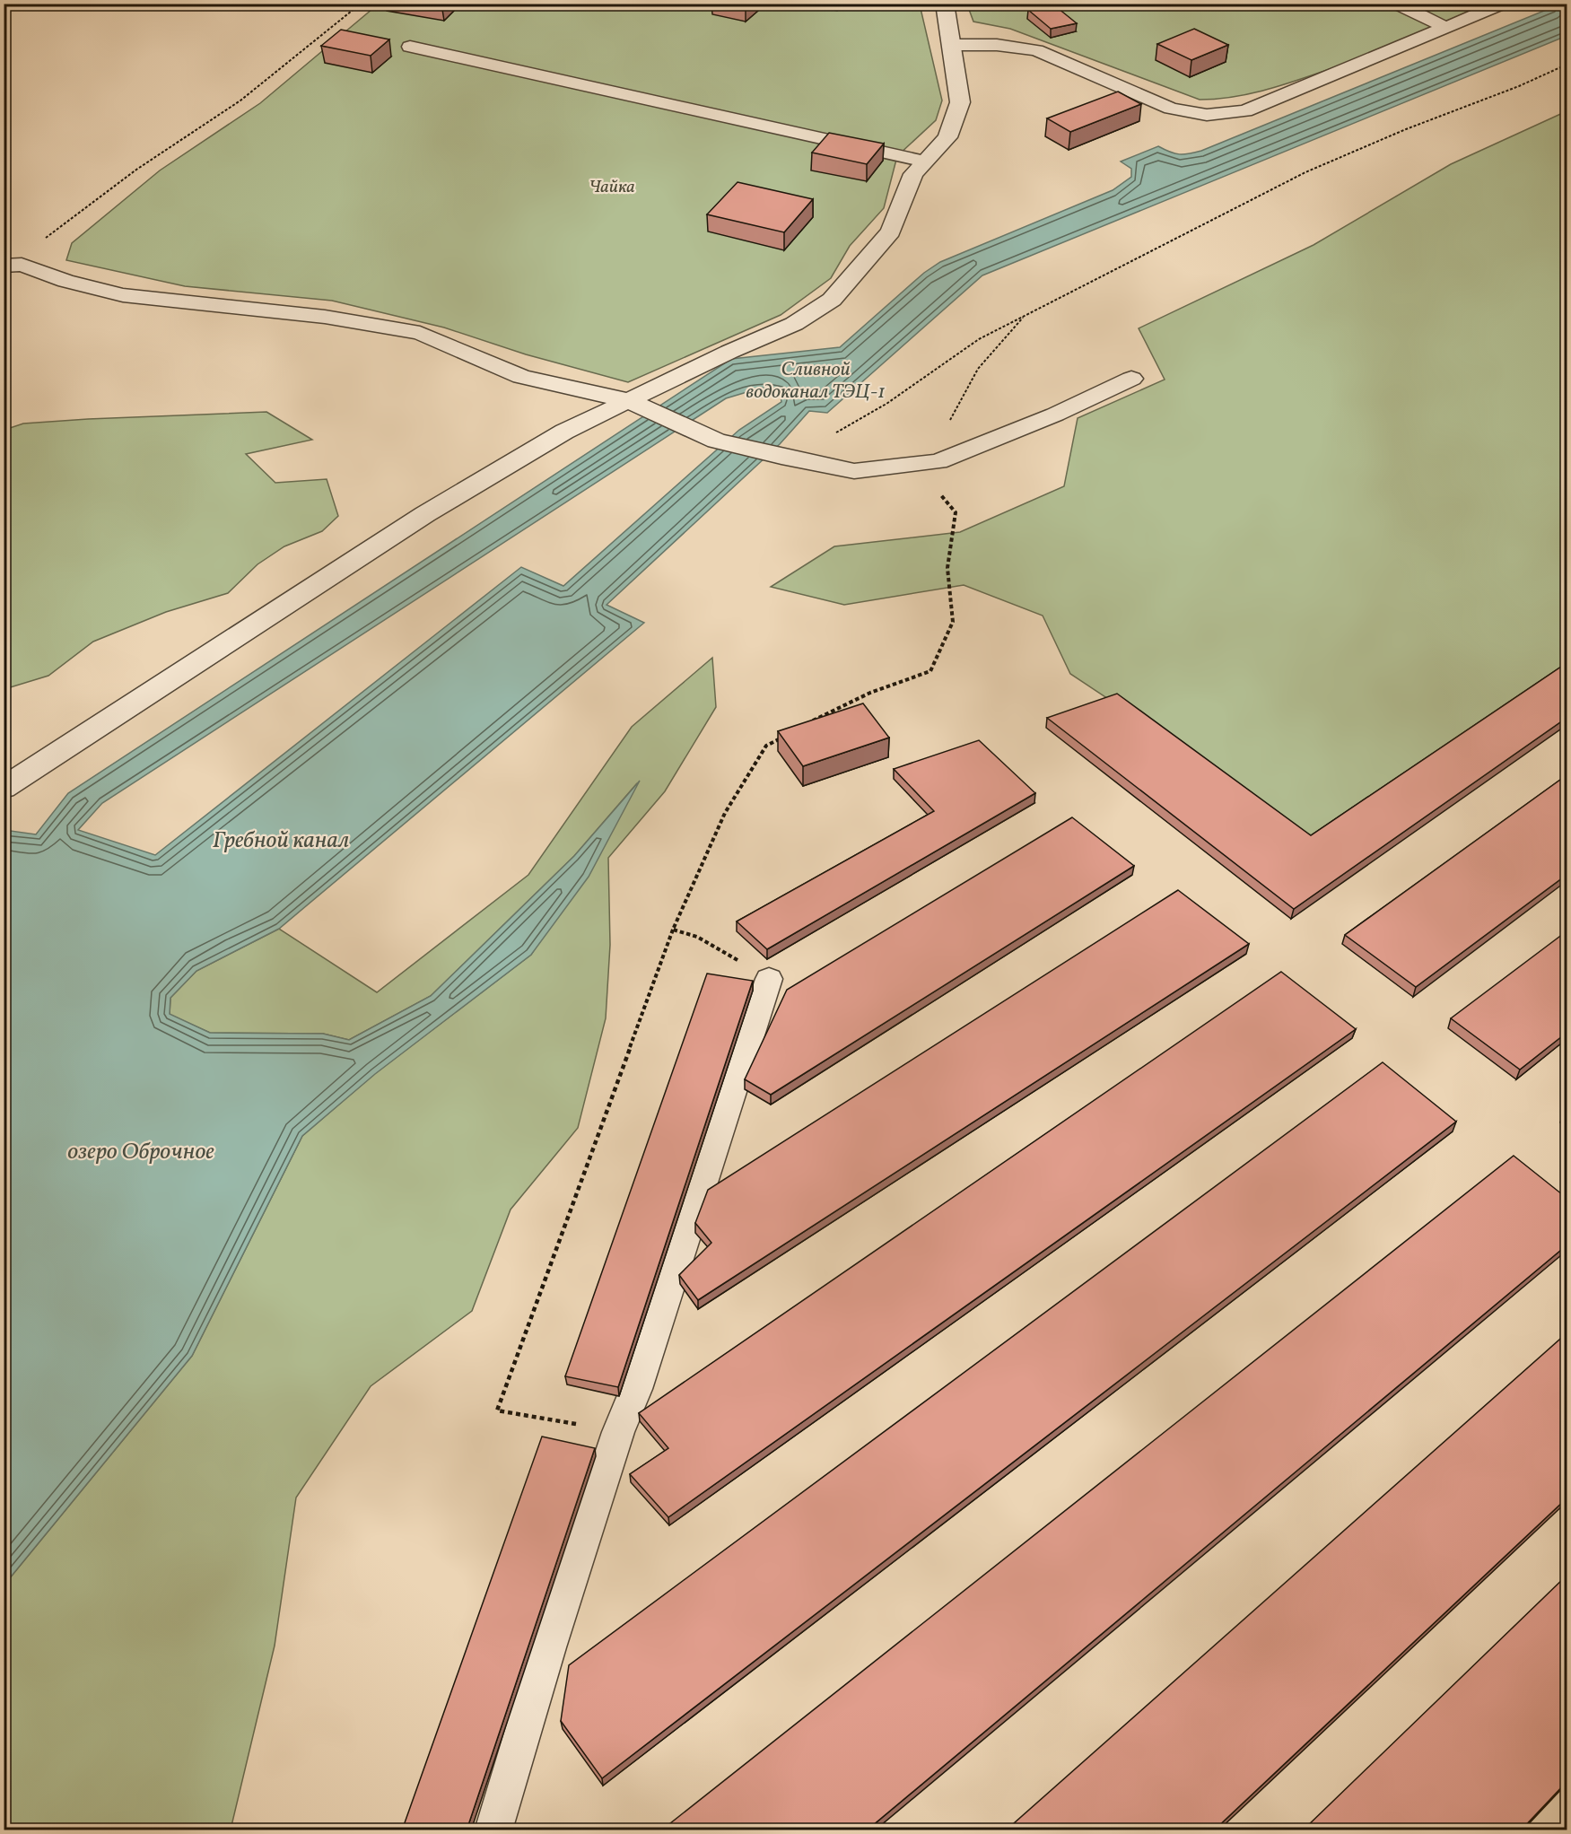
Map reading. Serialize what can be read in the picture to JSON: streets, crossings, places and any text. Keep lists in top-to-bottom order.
{
  "water": ["Сливной водоканал ТЭЦ-1", "Гребной канал", "озеро Оброчное"],
  "parks": ["Чайка"]
}
